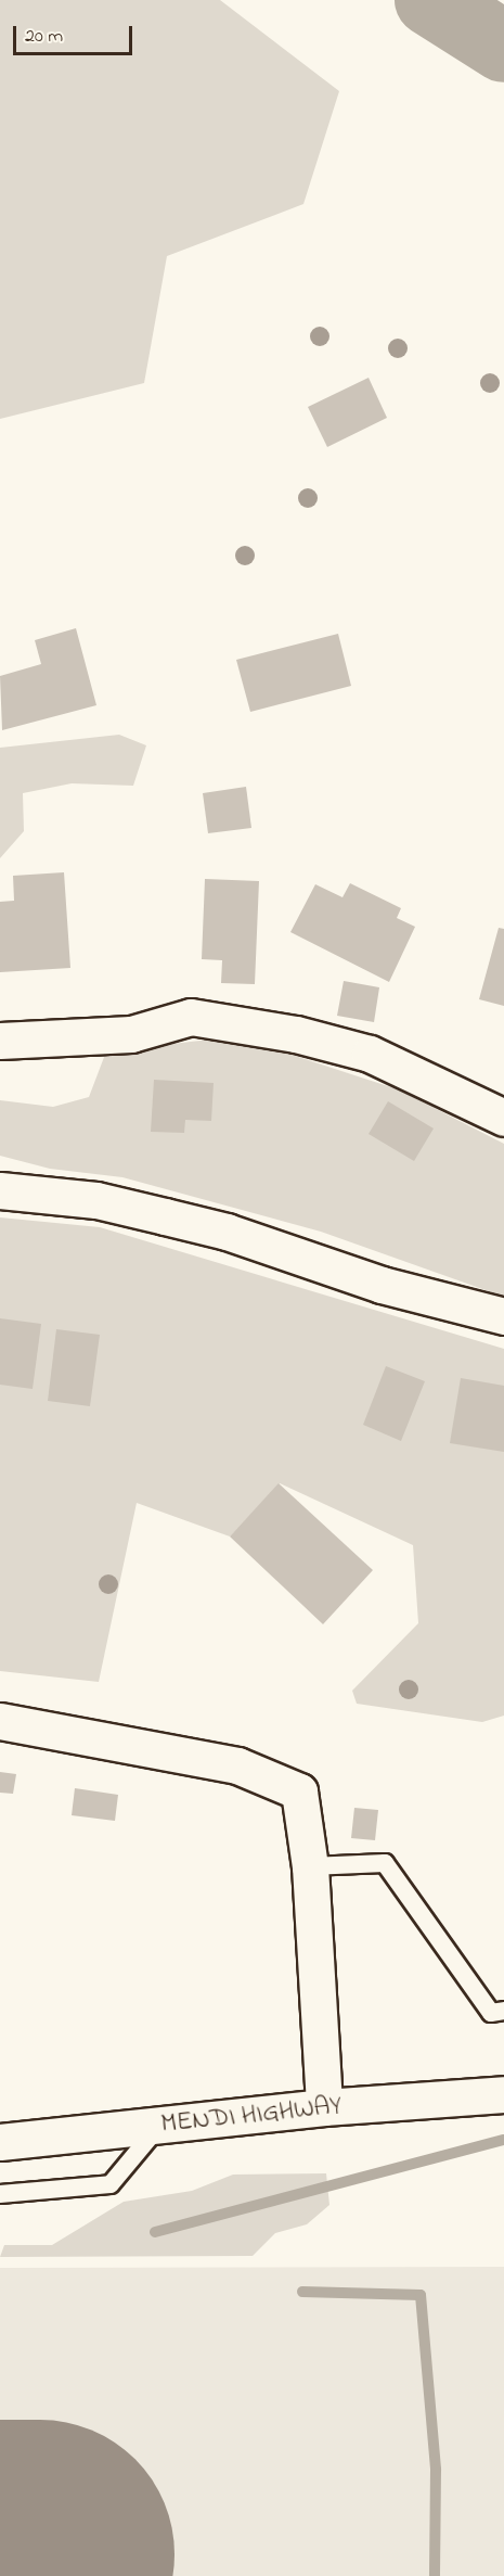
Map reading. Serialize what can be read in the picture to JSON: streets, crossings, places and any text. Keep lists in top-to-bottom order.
{
  "streets": {
    "street": ["MENDI HIGHWAY"]
  },
  "scale_bar": "20 m"
}
